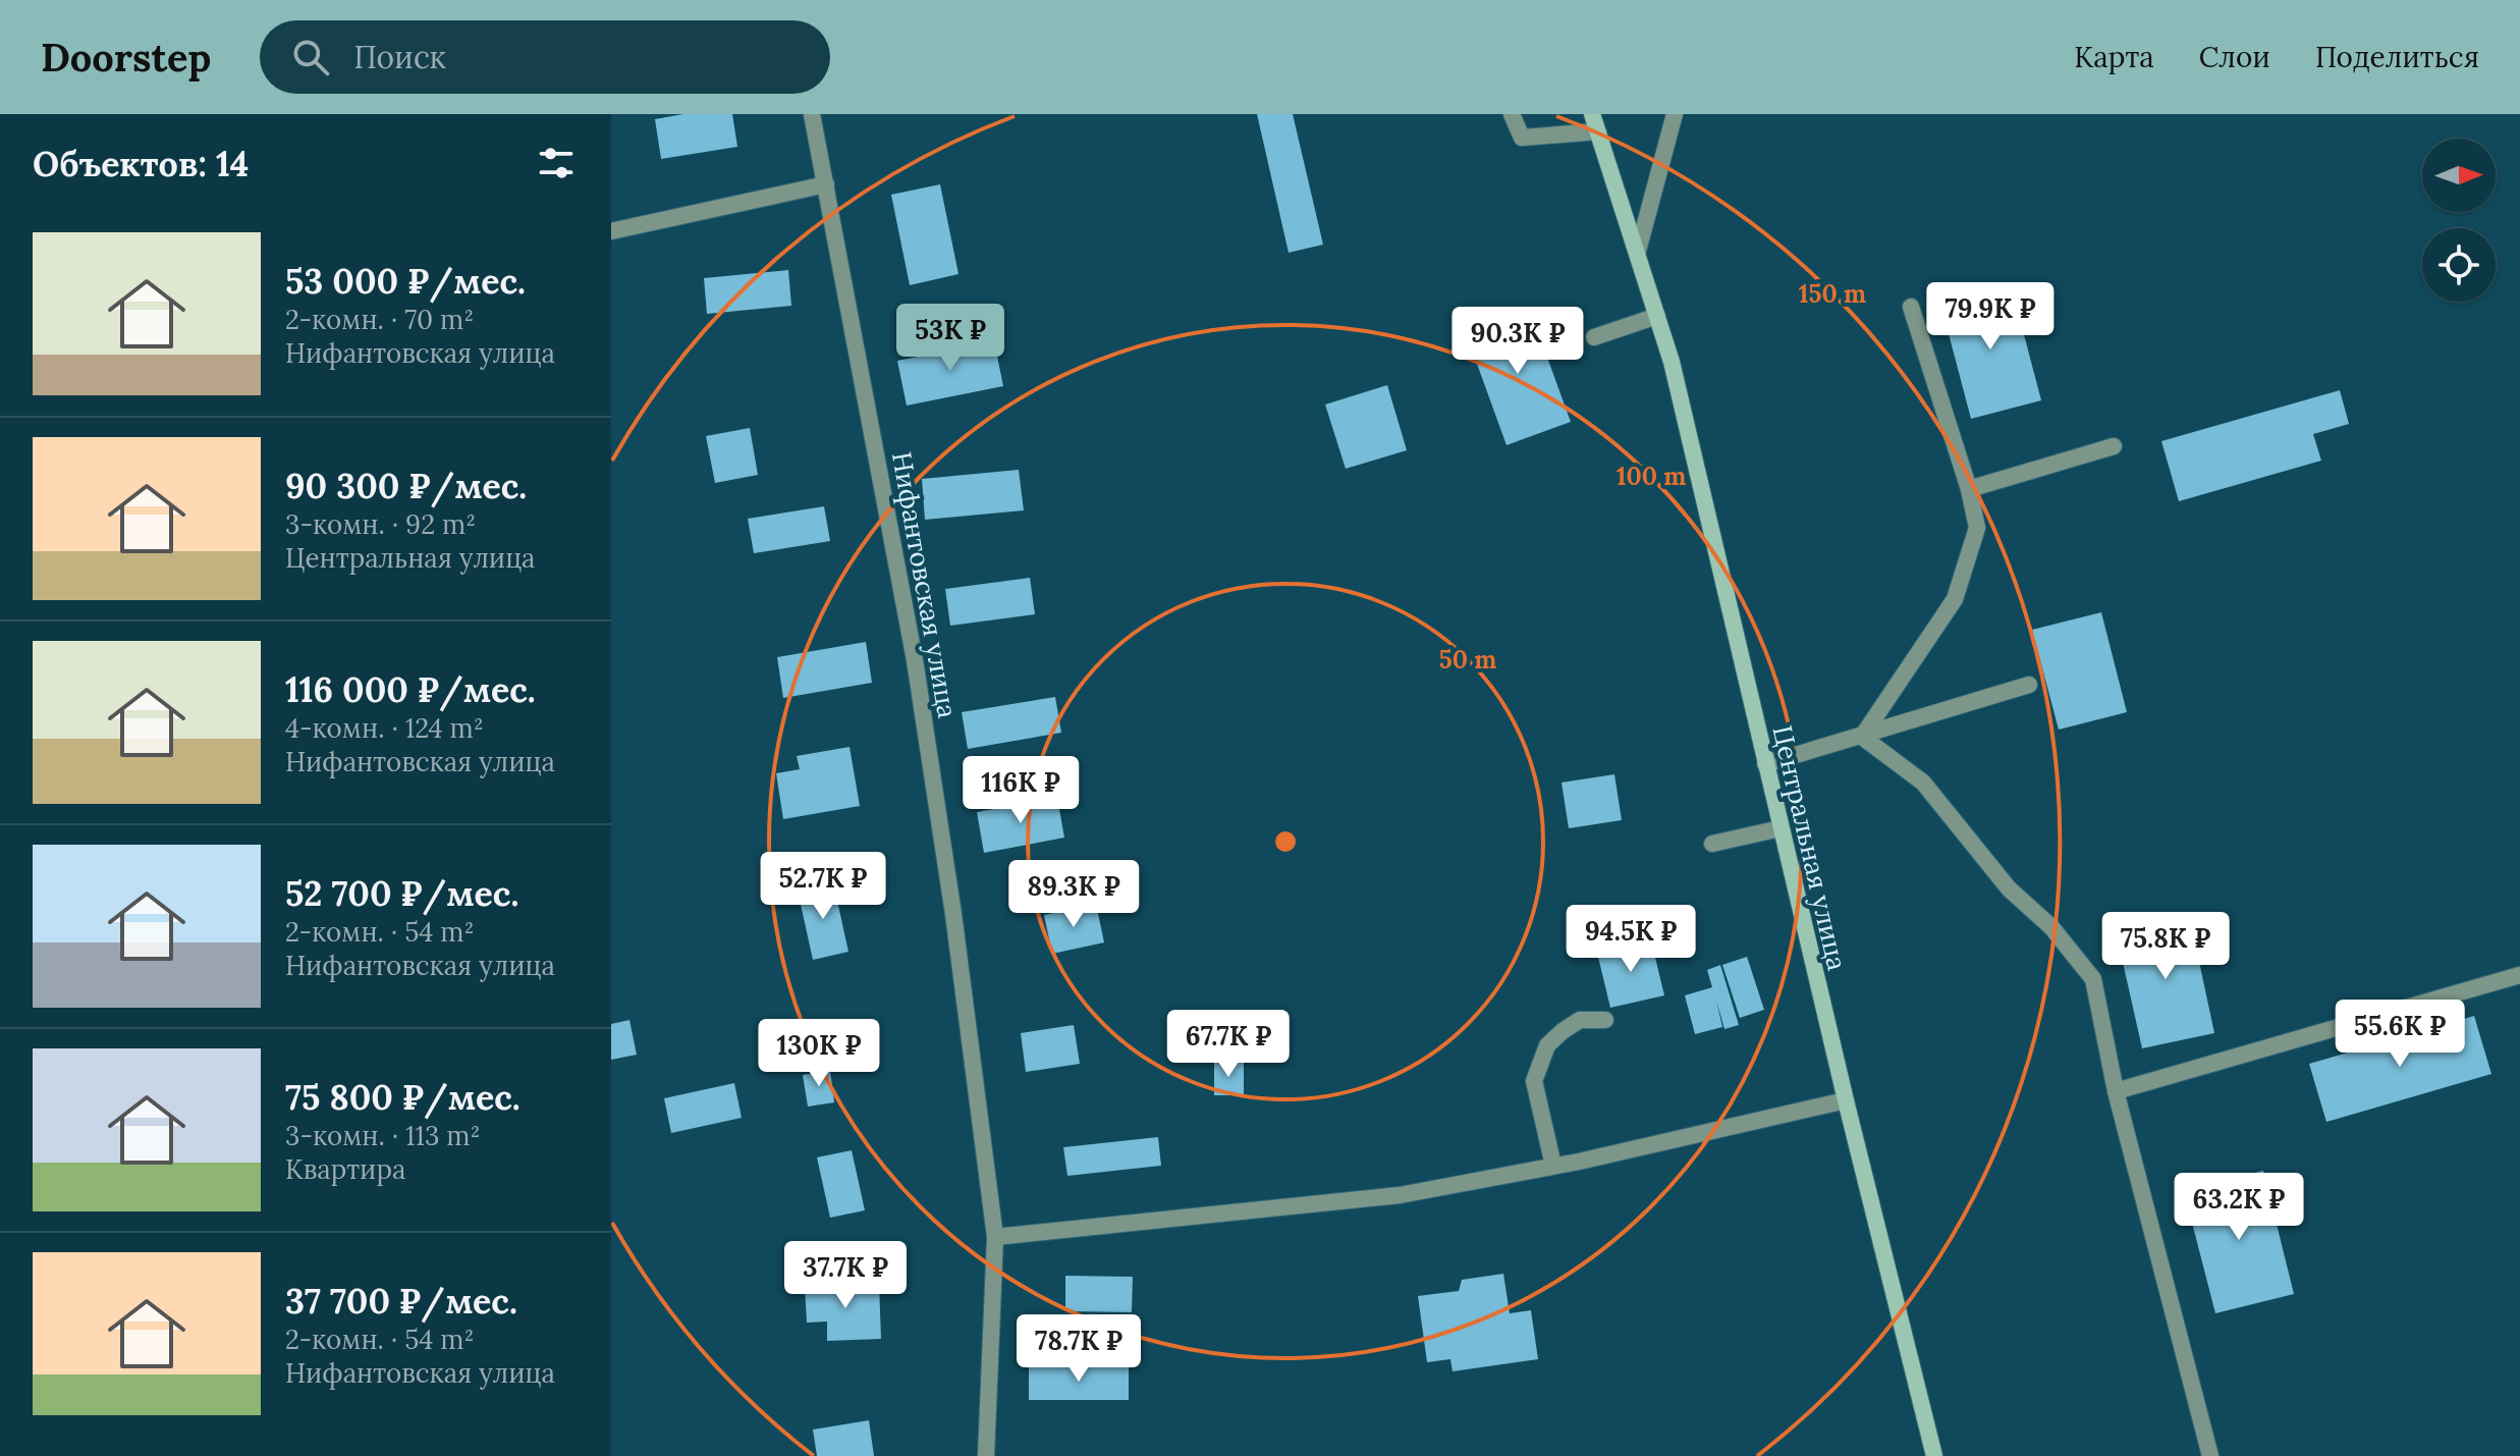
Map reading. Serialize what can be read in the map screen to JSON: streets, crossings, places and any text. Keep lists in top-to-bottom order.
{
  "streets": {
    "street": ["Нифантовская улица", "Центральная улица"]
  },
  "north": "right",
  "page": {
    "header": "Doorstep",
    "search": "Поиск",
    "nav": ["Карта", "Слои", "Поделиться"],
    "heading": "Объектов: 14",
    "list": [
      {
        "name": "53 000 ₽/мес.",
        "note": "2-комн. · 70 m² · Нифантовская улица"
      },
      {
        "name": "90 300 ₽/мес.",
        "note": "3-комн. · 92 m² · Центральная улица"
      },
      {
        "name": "116 000 ₽/мес.",
        "note": "4-комн. · 124 m² · Нифантовская улица"
      },
      {
        "name": "52 700 ₽/мес.",
        "note": "2-комн. · 54 m² · Нифантовская улица"
      },
      {
        "name": "75 800 ₽/мес.",
        "note": "3-комн. · 113 m² · Квартира"
      },
      {
        "name": "37 700 ₽/мес.",
        "note": "2-комн. · 54 m² · Нифантовская улица"
      }
    ],
    "price": [
      "79.9K ₽",
      "53K ₽",
      "90.3K ₽",
      "116K ₽",
      "52.7K ₽",
      "89.3K ₽",
      "94.5K ₽",
      "75.8K ₽",
      "55.6K ₽",
      "67.7K ₽",
      "130K ₽",
      "63.2K ₽",
      "37.7K ₽",
      "78.7K ₽"
    ]
  },
  "rings": ["150 m", "100 m", "50 m"]
}
